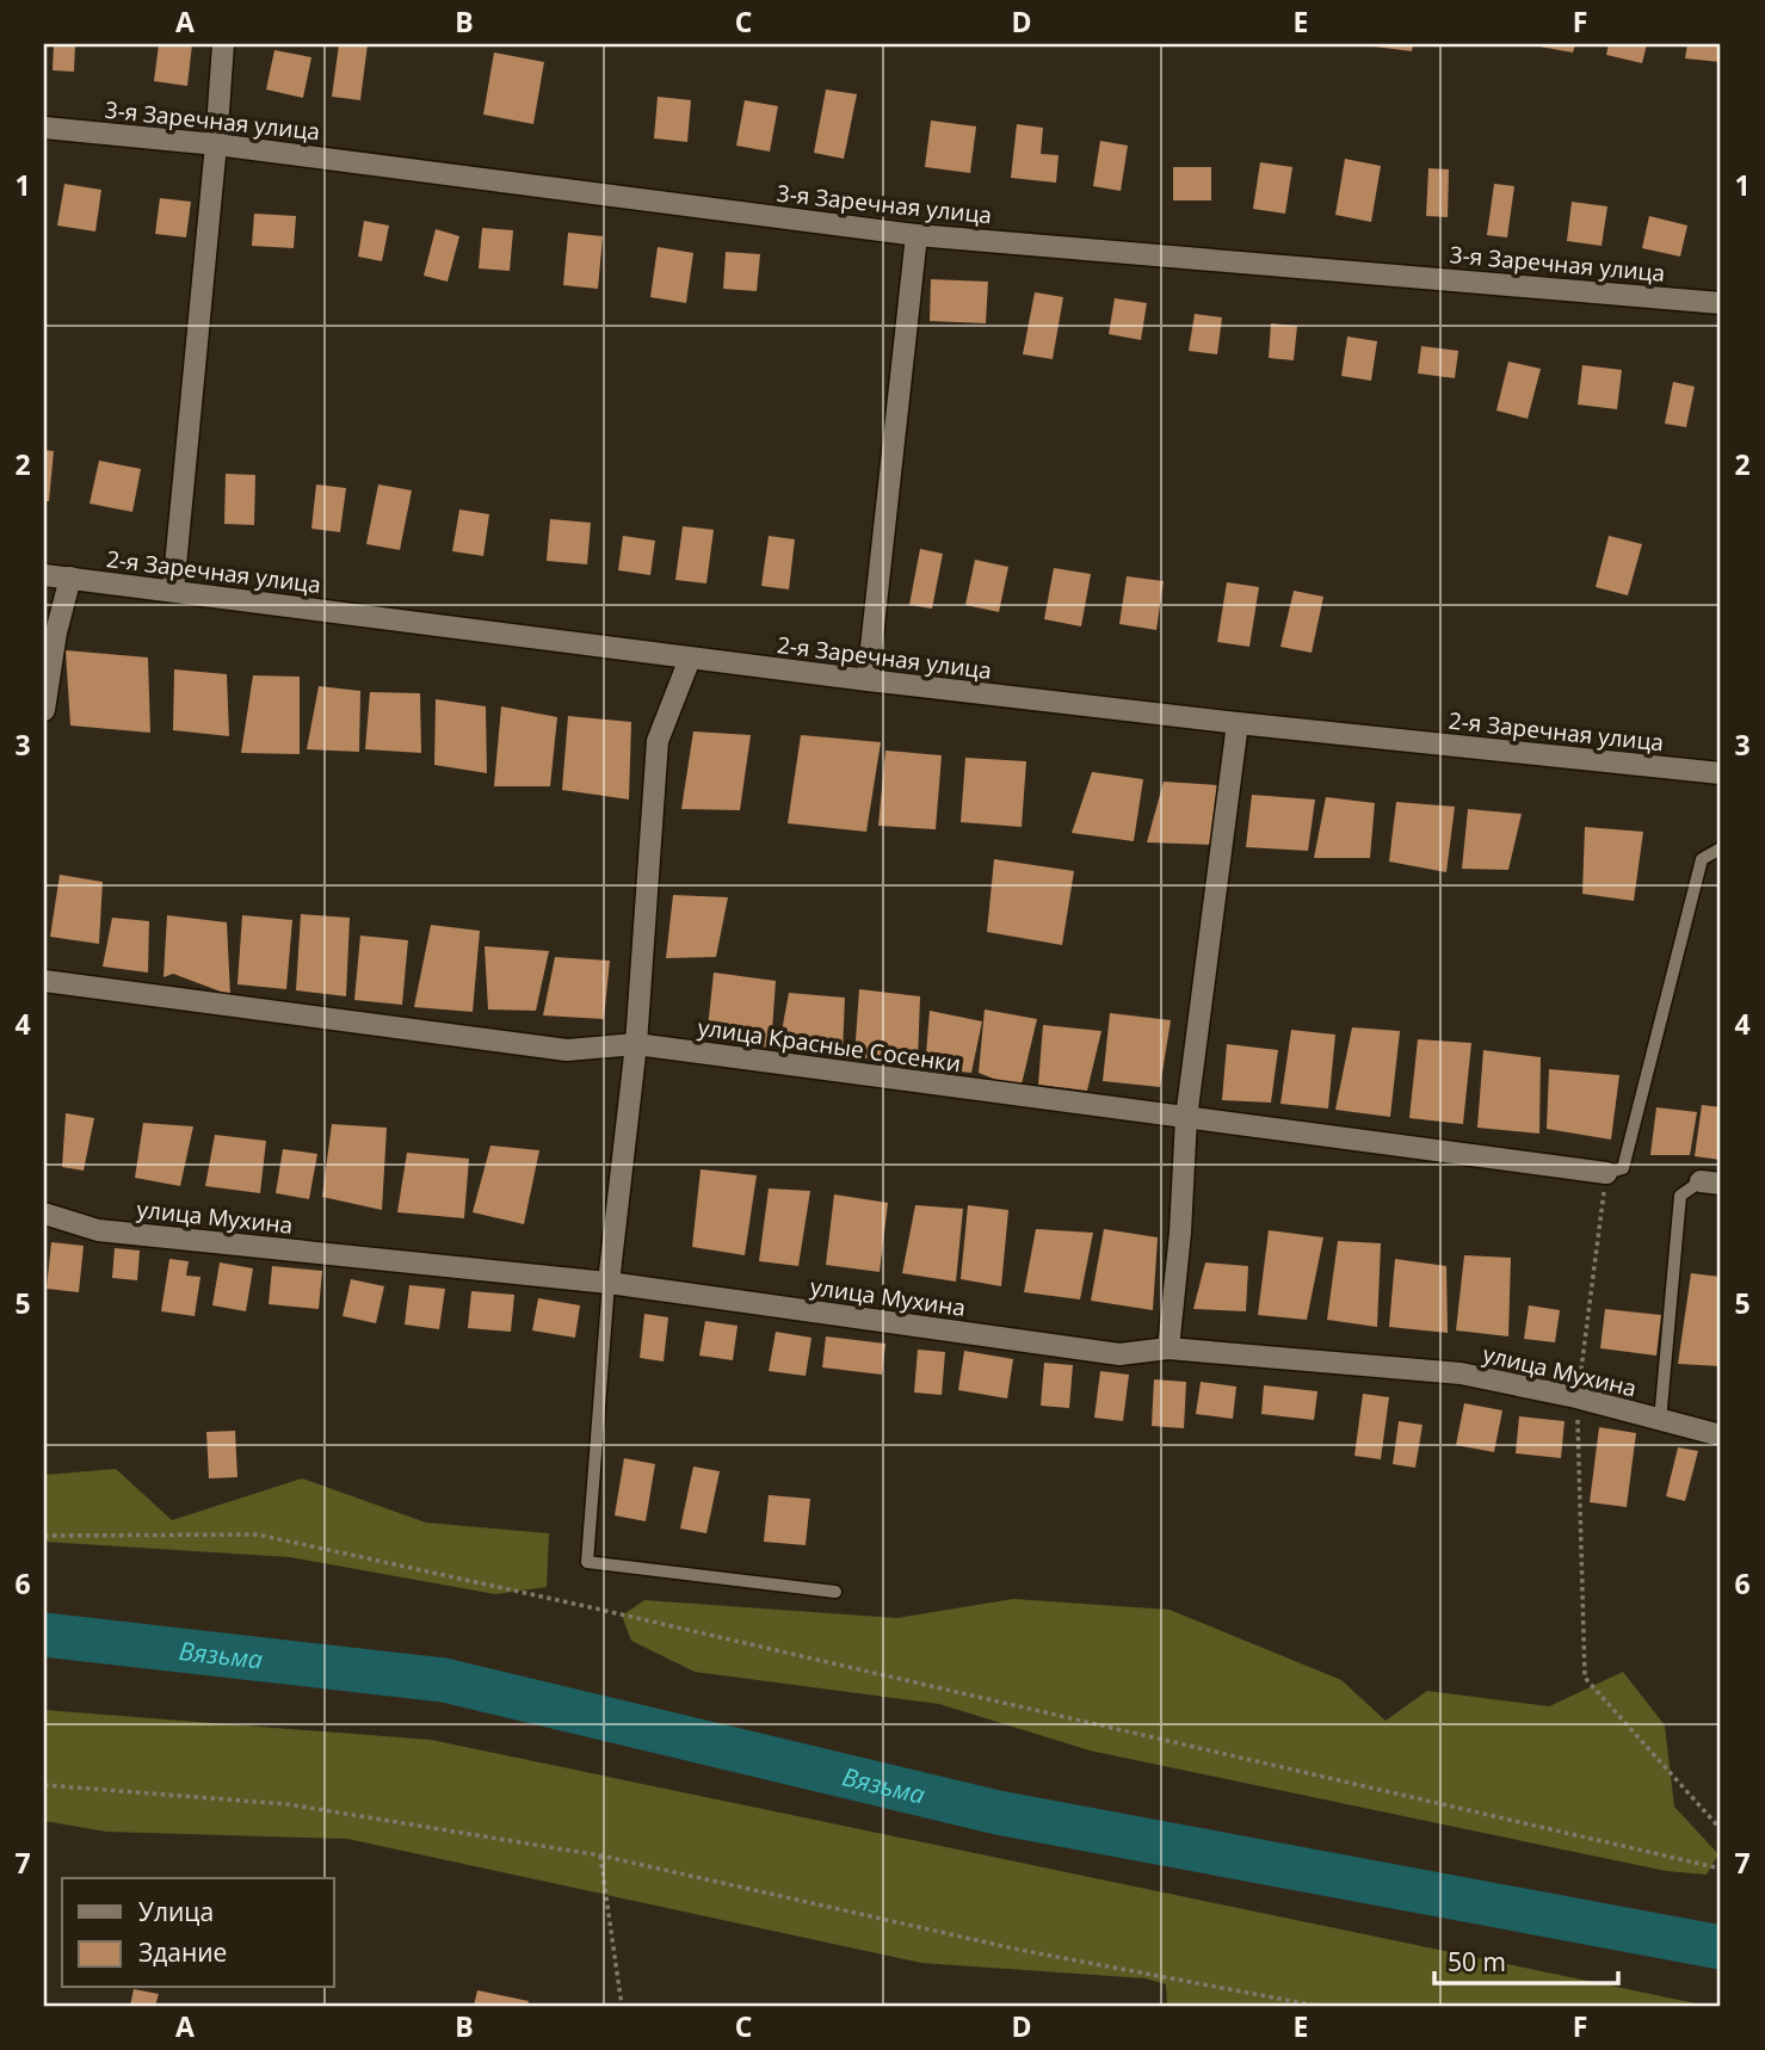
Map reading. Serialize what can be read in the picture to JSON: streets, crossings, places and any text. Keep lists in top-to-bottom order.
{
  "streets": {
    "street": [
      "3-я Заречная улица",
      "2-я Заречная улица",
      "улица Красные Сосенки",
      "улица Мухина"
    ]
  },
  "water": ["Вязьма"],
  "legend": ["Улица", "Здание"],
  "scale_bar": "50 m",
  "grid": {
    "columns": [
      "A",
      "B",
      "C",
      "D",
      "E",
      "F"
    ],
    "rows": [
      "1",
      "2",
      "3",
      "4",
      "5",
      "6",
      "7"
    ]
  }
}
